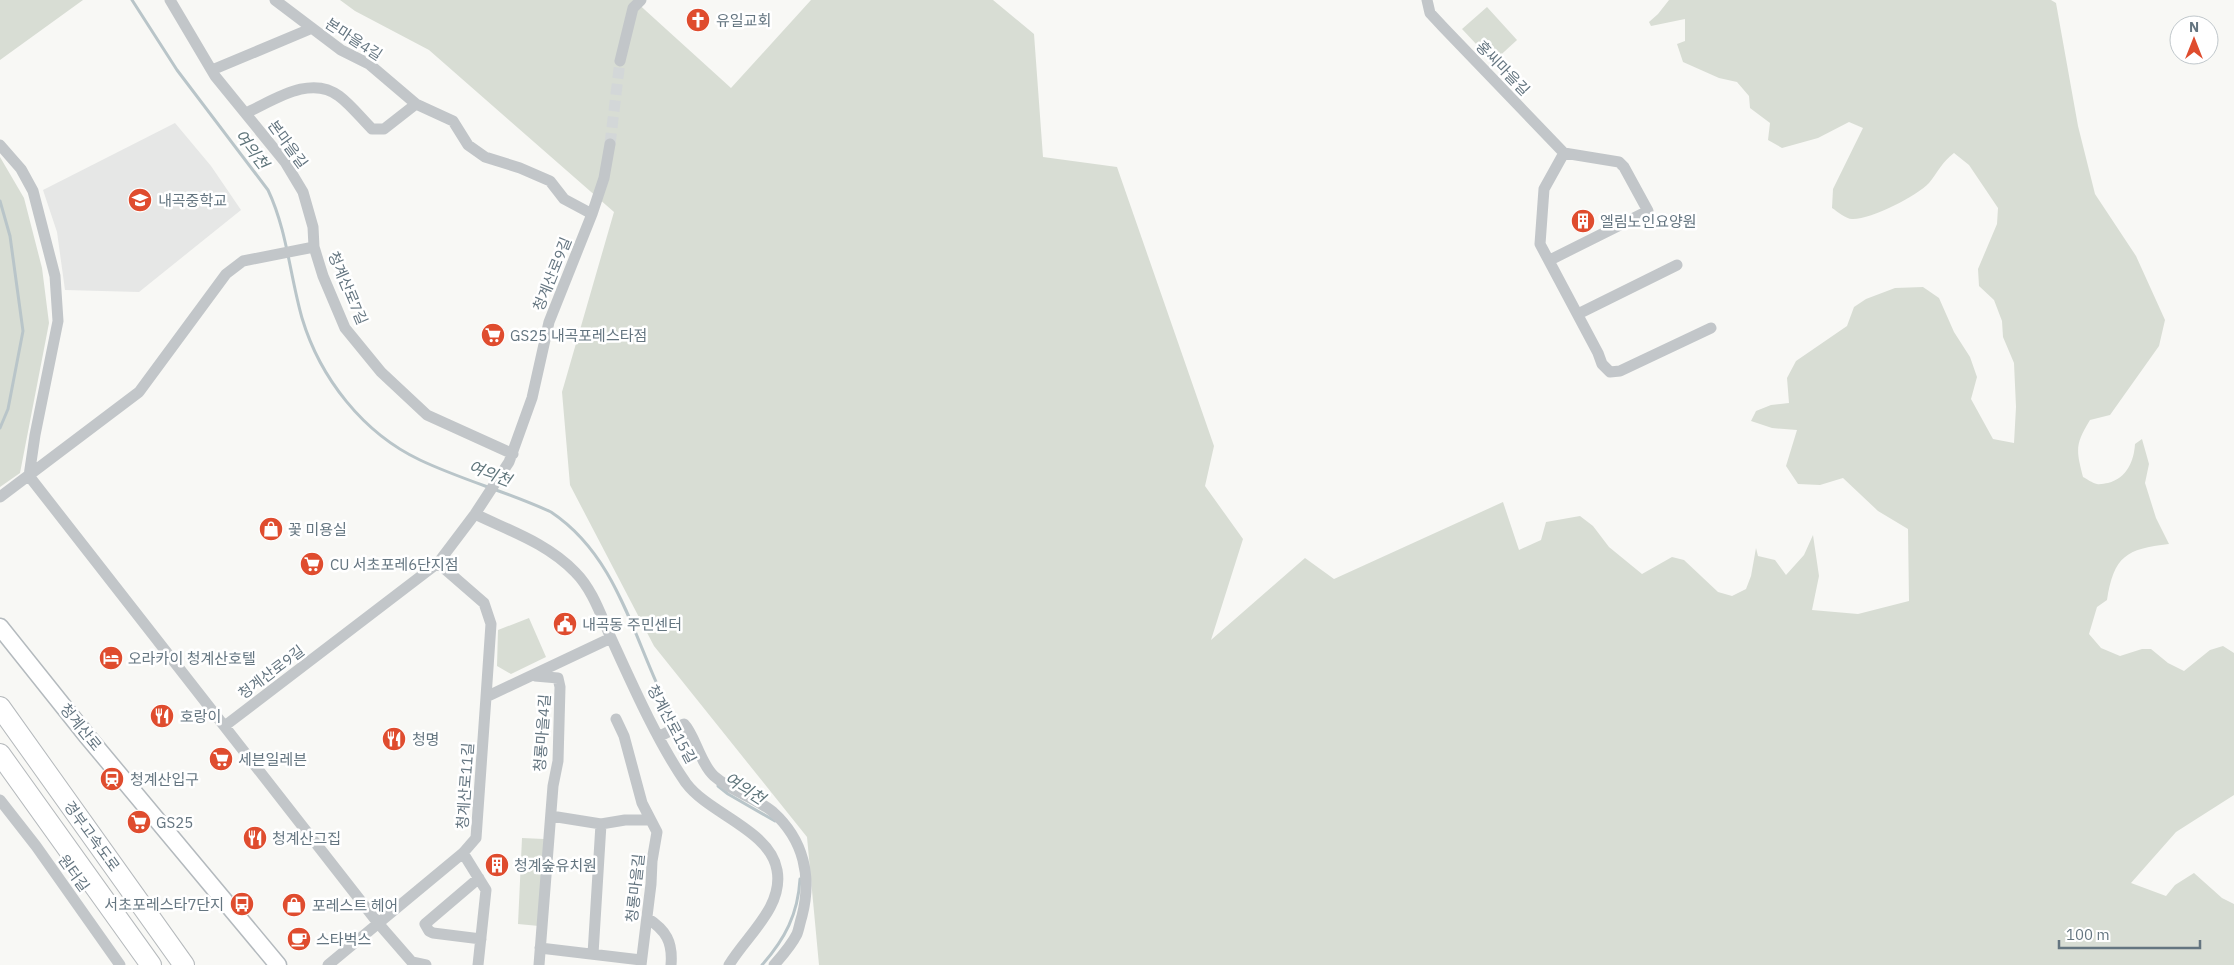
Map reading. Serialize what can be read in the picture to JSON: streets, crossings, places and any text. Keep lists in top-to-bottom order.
{
  "streets": {
    "highway": ["경부고속도로"],
    "street": [
      "본마을4길",
      "홍씨마을길",
      "본마을길",
      "청계산로9길",
      "청계산로7길",
      "청계산로15길",
      "청계산로",
      "청룡마을4길",
      "청계산로11길",
      "원터길",
      "청룡마을길"
    ]
  },
  "crossings": [
    ["본마을길", "청계산로7길"],
    ["청계산로9길", "청계산로7길"],
    ["청계산로9길", "청계산로15길"],
    ["청계산로9길", "청계산로11길"]
  ],
  "water": ["여의천"],
  "places": {
    "church": ["유일교회"],
    "school or university": ["내곡중학교"],
    "building": ["엘림노인요양원", "청계숲유치원"],
    "supermarket": [
      "GS25 내곡포레스타점",
      "CU 서초포레6단지점",
      "세븐일레븐",
      "GS25"
    ],
    "shop": ["꽃 미용실", "포레스트 헤어"],
    "public building": ["내곡동 주민센터"],
    "hotel": ["오라카이 청계산호텔"],
    "restaurant": ["호랑이", "청명", "청계산그집"],
    "station": ["청계산입구"],
    "bus stop": ["서초포레스타7단지"],
    "cafe": ["스타벅스"]
  },
  "scale_bar": "100 m",
  "north": "top"
}
